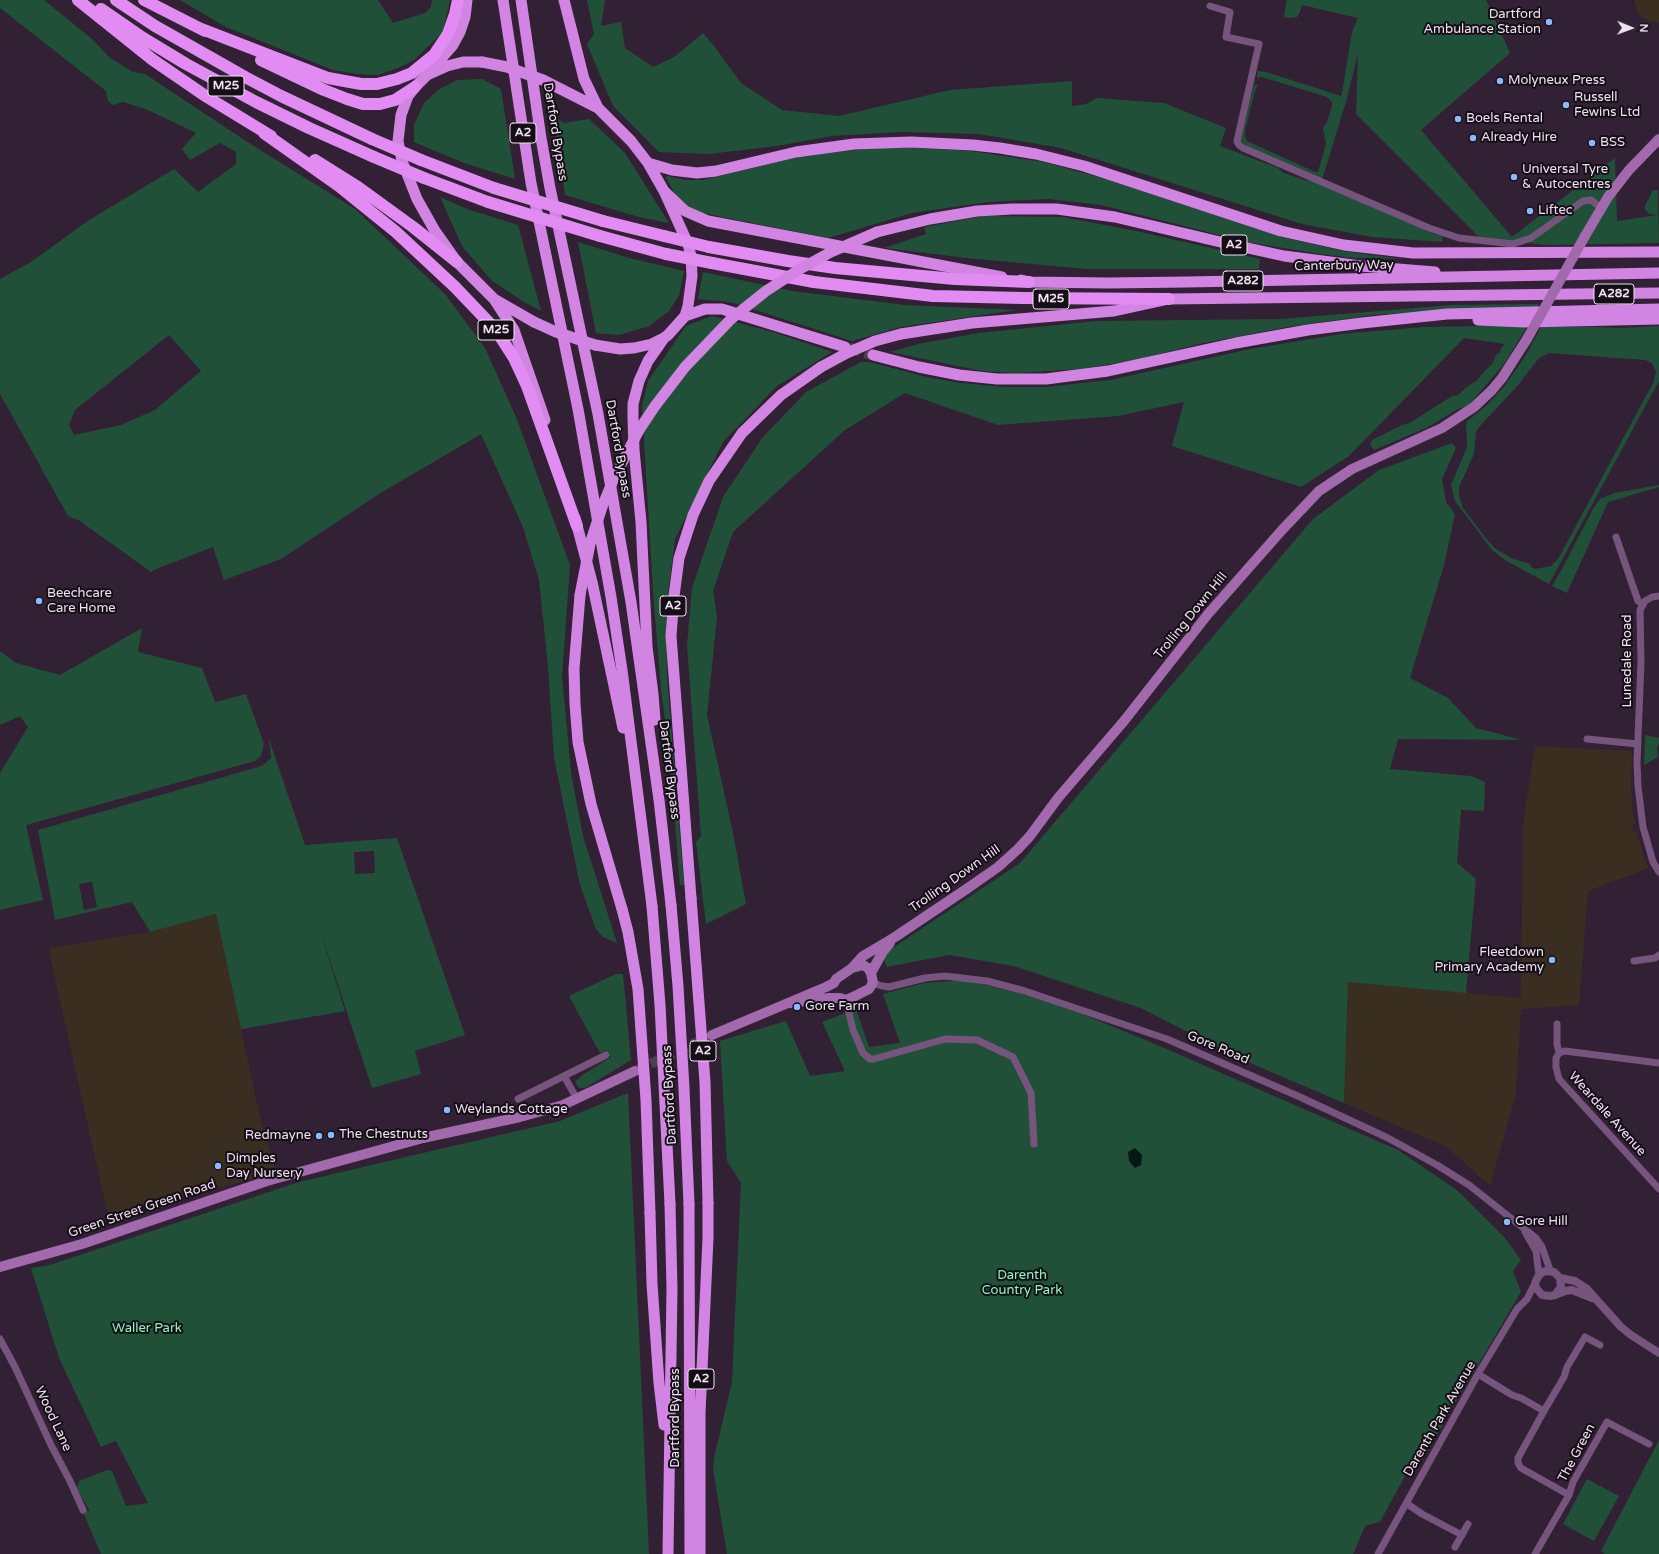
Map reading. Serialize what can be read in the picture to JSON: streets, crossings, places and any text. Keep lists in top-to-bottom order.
{
  "streets": {
    "highway": [
      "M25",
      "Dartford Bypass",
      "A2",
      "Canterbury Way",
      "A282"
    ],
    "main road": ["Trolling Down Hill", "Green Street Green Road"],
    "street": [
      "Lunedale Road",
      "Gore Road",
      "Weardale Avenue",
      "Wood Lane",
      "Darenth Park Avenue",
      "The Green"
    ]
  },
  "crossings": [
    ["M25", "A2"],
    ["M25", "Canterbury Way"],
    ["M25", "A282"],
    ["Dartford Bypass", "A2"],
    ["A2", "Canterbury Way"],
    ["A2", "A282"],
    ["Trolling Down Hill", "Gore Road"],
    ["Gore Road", "Darenth Park Avenue"]
  ],
  "parks": ["Darenth Country Park", "Waller Park"],
  "places": [
    "Dartford Ambulance Station",
    "Molyneux Press",
    "Russell Fewins Ltd",
    "Boels Rental",
    "Already Hire",
    "BSS",
    "Universal Tyre & Autocentres",
    "Liftec",
    "Beechcare Care Home",
    "Fleetdown Primary Academy",
    "Gore Farm",
    "Weylands Cottage",
    "The Chestnuts",
    "Redmayne",
    "Dimples Day Nursery",
    "Gore Hill"
  ],
  "north": "right"
}
